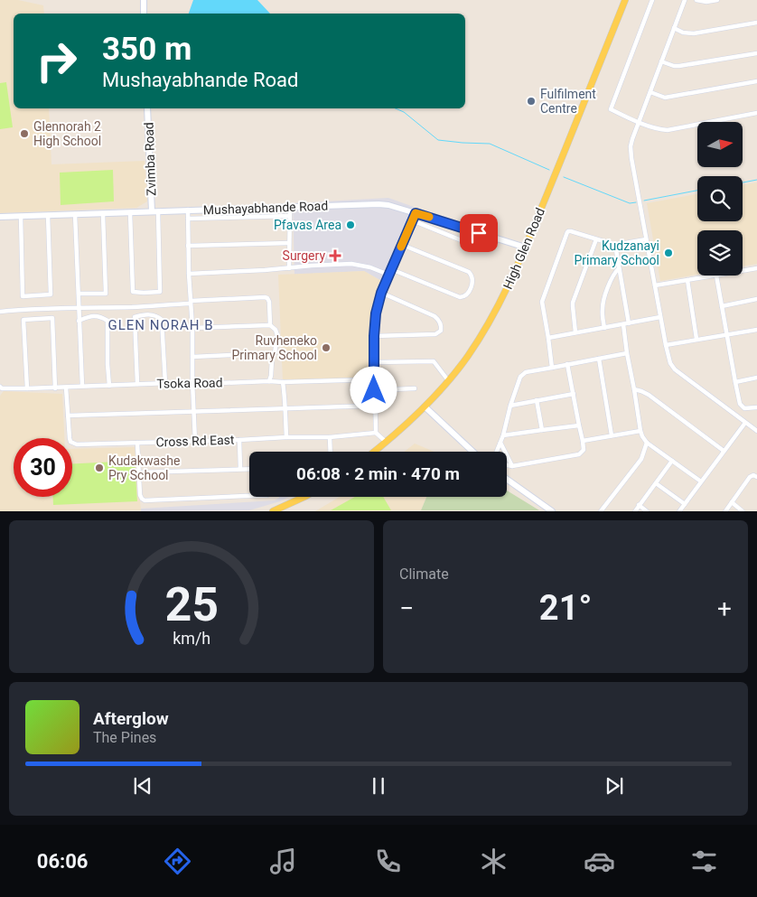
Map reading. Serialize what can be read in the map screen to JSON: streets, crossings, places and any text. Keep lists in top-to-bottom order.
{
  "streets": {
    "main road": ["High Glen Road"],
    "street": [
      "Zvimba Road",
      "Mushayabhande Road",
      "Tsoka Road",
      "Cross Rd East"
    ]
  },
  "crossings": [
    ["Zvimba Road", "Mushayabhande Road"],
    ["Mushayabhande Road", "High Glen Road"],
    ["Tsoka Road", "Cross Rd East"]
  ],
  "districts": ["GLEN NORAH B"],
  "places": {
    "other": [
      "Fulfilment Centre",
      "Glennorah 2 High School",
      "Pfavas Area",
      "Kudzanayi Primary School",
      "Ruvheneko Primary School",
      "Kudakwashe Pry School"
    ],
    "health": ["Surgery"]
  },
  "north": "right",
  "page": {
    "turn": ["350 m", "Mushayabhande Road"],
    "limit": "30",
    "trip": "06:08 · 2 min · 470 m",
    "tile": "Climate",
    "heat": ["−", "21°", "+"],
    "song": ["Afterglow", "The Pines"],
    "tabs": "06:06",
    "gauge": ["25", "km/h"]
  }
}
